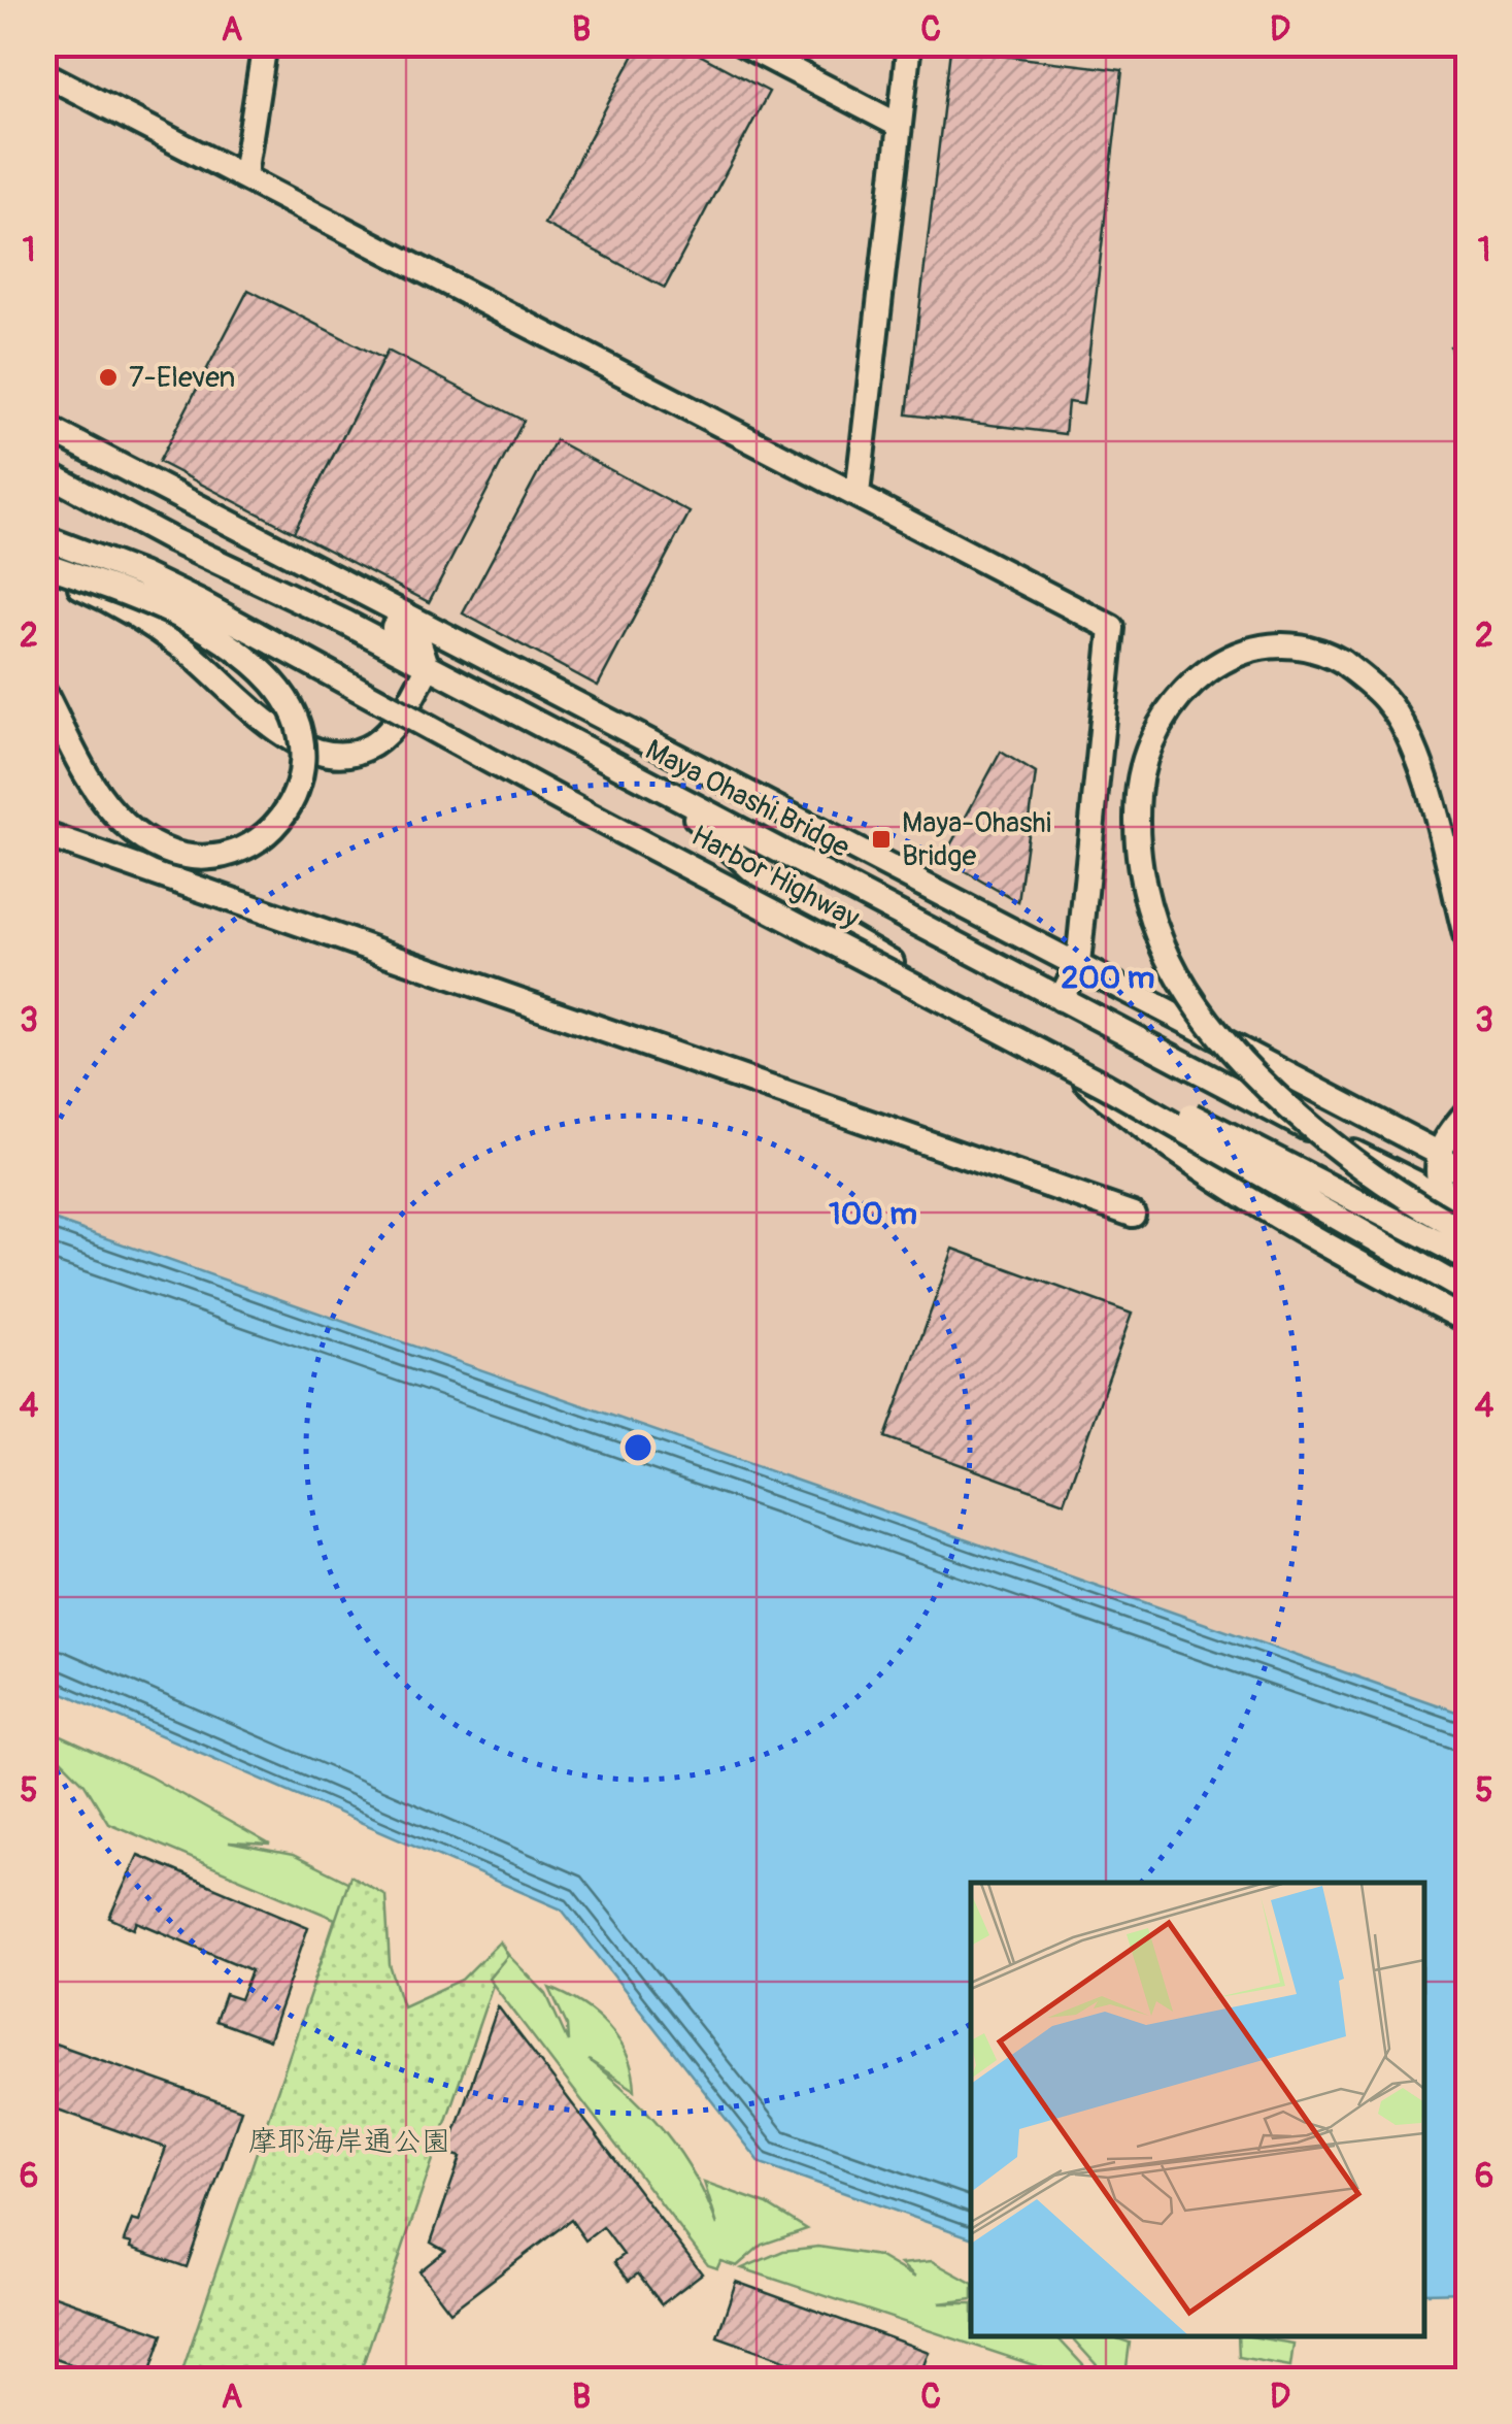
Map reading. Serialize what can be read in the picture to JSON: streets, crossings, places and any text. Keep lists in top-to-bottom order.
{
  "streets": {
    "street": ["Maya Ohashi Bridge", "Harbor Highway"]
  },
  "parks": ["摩耶海岸通公園"],
  "places": {
    "other": ["7-Eleven"],
    "transit": ["Maya-Ohashi Bridge"]
  },
  "grid": {
    "columns": [
      "A",
      "B",
      "C",
      "D"
    ],
    "rows": [
      "1",
      "2",
      "3",
      "4",
      "5",
      "6"
    ]
  },
  "rings": ["200 m", "100 m"]
}
